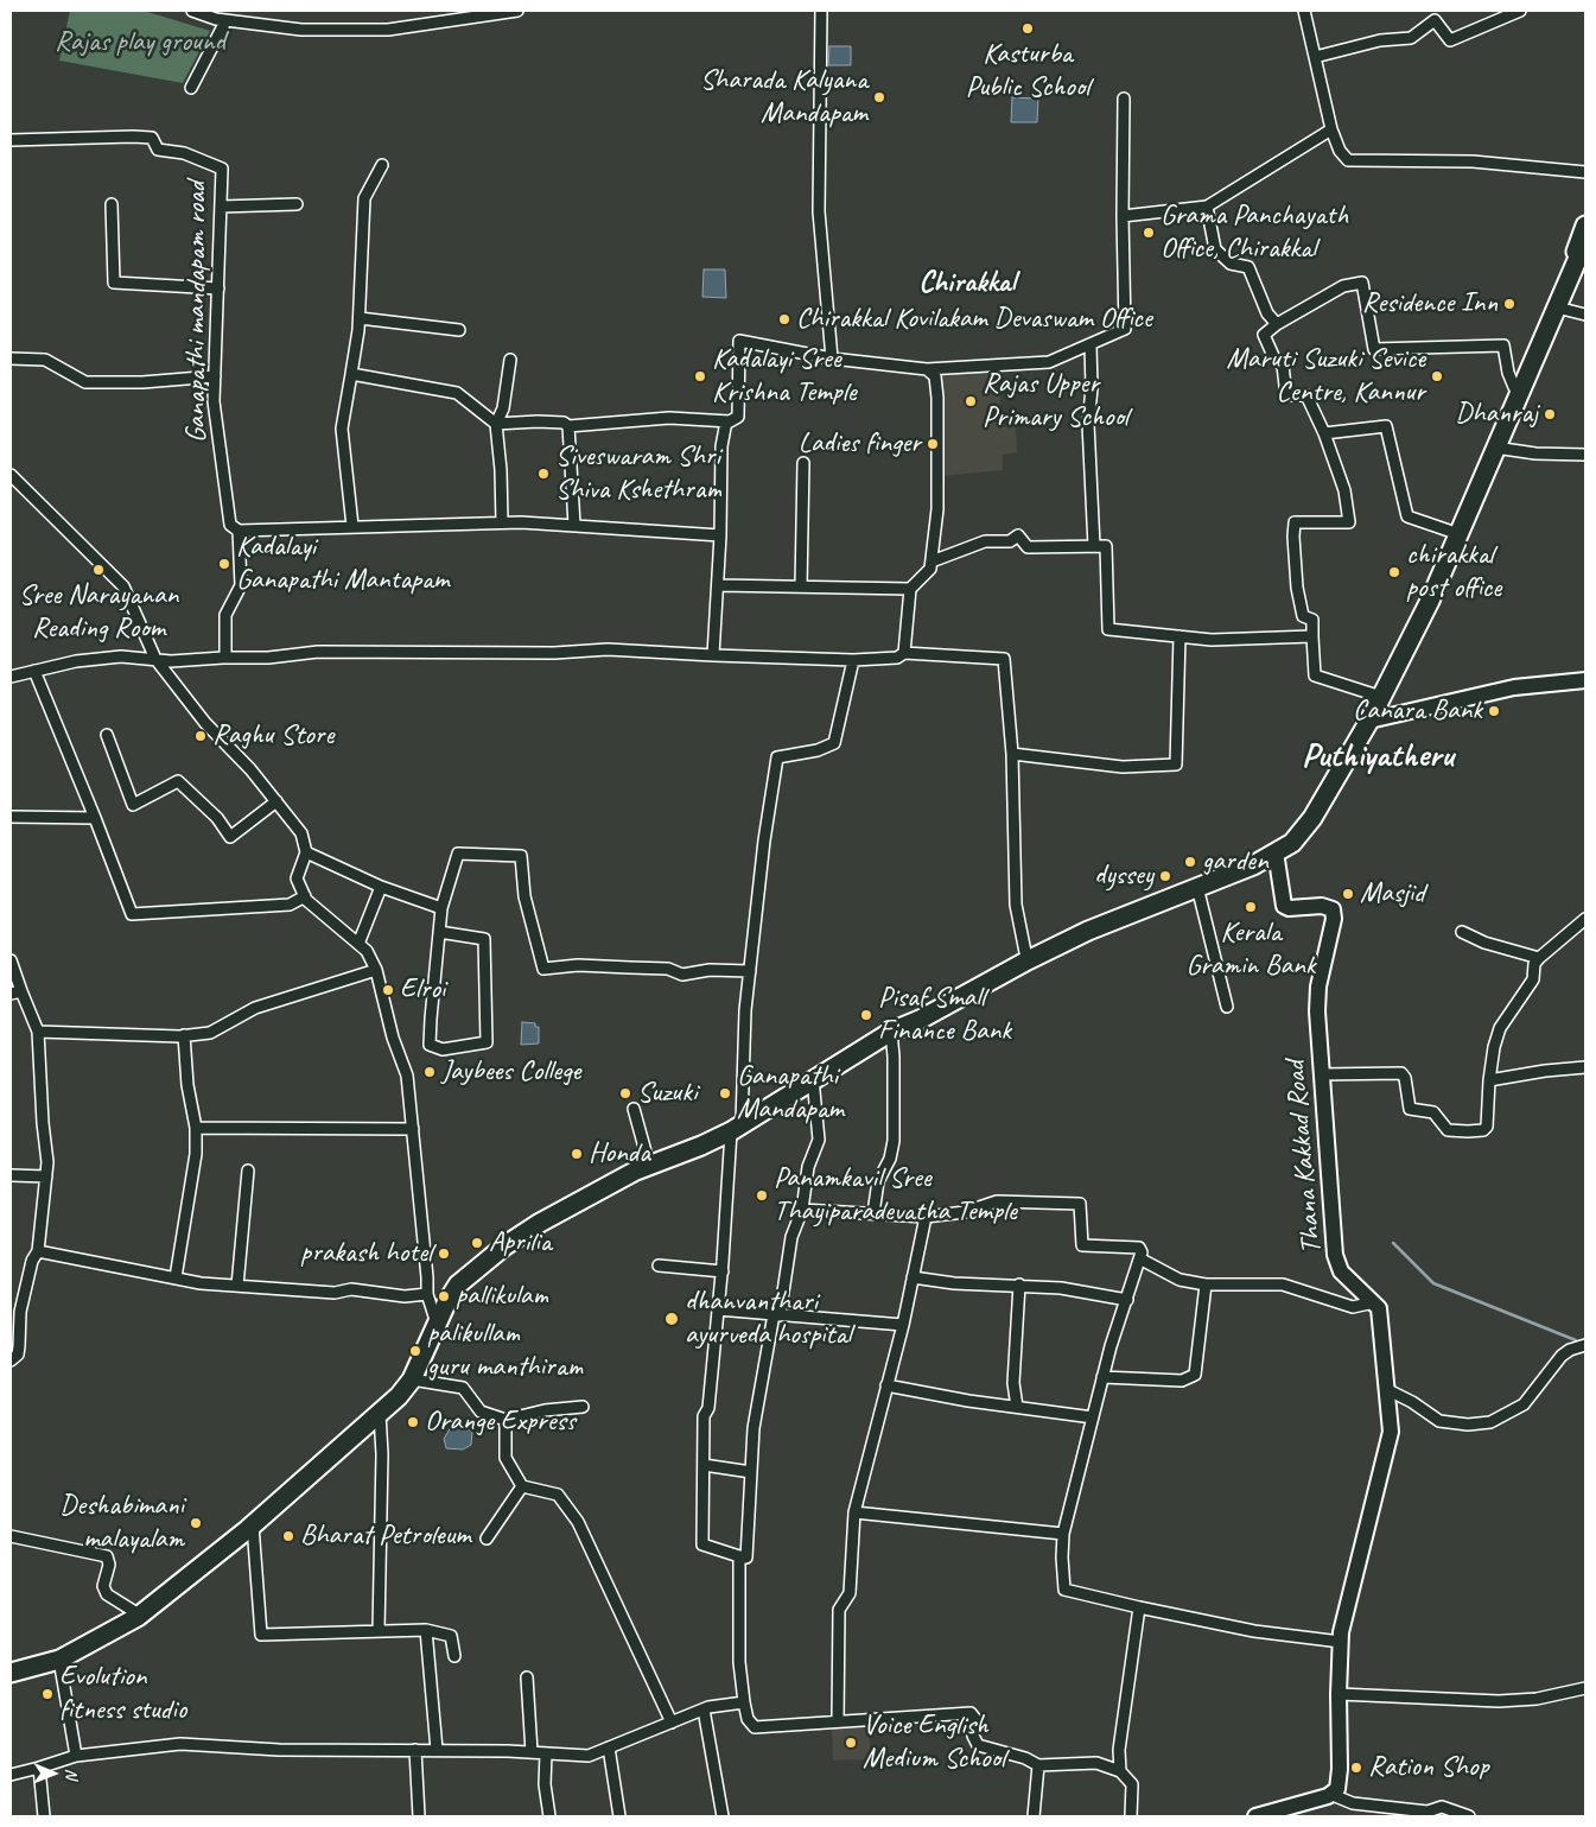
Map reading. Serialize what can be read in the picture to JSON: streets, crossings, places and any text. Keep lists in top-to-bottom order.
{
  "streets": {
    "main road": ["Thana Kakkad Road"],
    "street": ["Ganapathi mandapam road"]
  },
  "districts": ["Chirakkal", "Puthiyatheru"],
  "parks": ["Rajas play ground"],
  "places": [
    "Kasturba Public School",
    "Sharada Kalyana Mandapam",
    "Grama Panchayath Office, Chirakkal",
    "Residence Inn",
    "Chirakkal Kovilakam Devaswam Office",
    "Kadalayi Sree Krishna Temple",
    "Maruti Suzuki Sevice Centre, Kannur",
    "Rajas Upper Primary School",
    "Dhanraj",
    "Ladies finger",
    "Siveswaram Shri Shiva Kshethram",
    "Kadalayi Ganapathi Mantapam",
    "Sree Narayanan Reading Room",
    "chirakkal post office",
    "Canara Bank",
    "Raghu Store",
    "garden",
    "dyssey",
    "Masjid",
    "Kerala Gramin Bank",
    "Elroi",
    "Pisaf Small Finance Bank",
    "Jaybees College",
    "Suzuki",
    "Ganapathi Mandapam",
    "Honda",
    "Panamkavil Sree Thayiparadevatha Temple",
    "Aprilia",
    "prakash hotel",
    "pallikulam",
    "dhanvanthari ayurveda hospital",
    "palikullam guru manthiram",
    "Orange Express",
    "Deshabimani malayalam",
    "Bharat Petroleum",
    "Evolution fitness studio",
    "Voice English Medium School",
    "Ration Shop"
  ],
  "north": "right"
}
